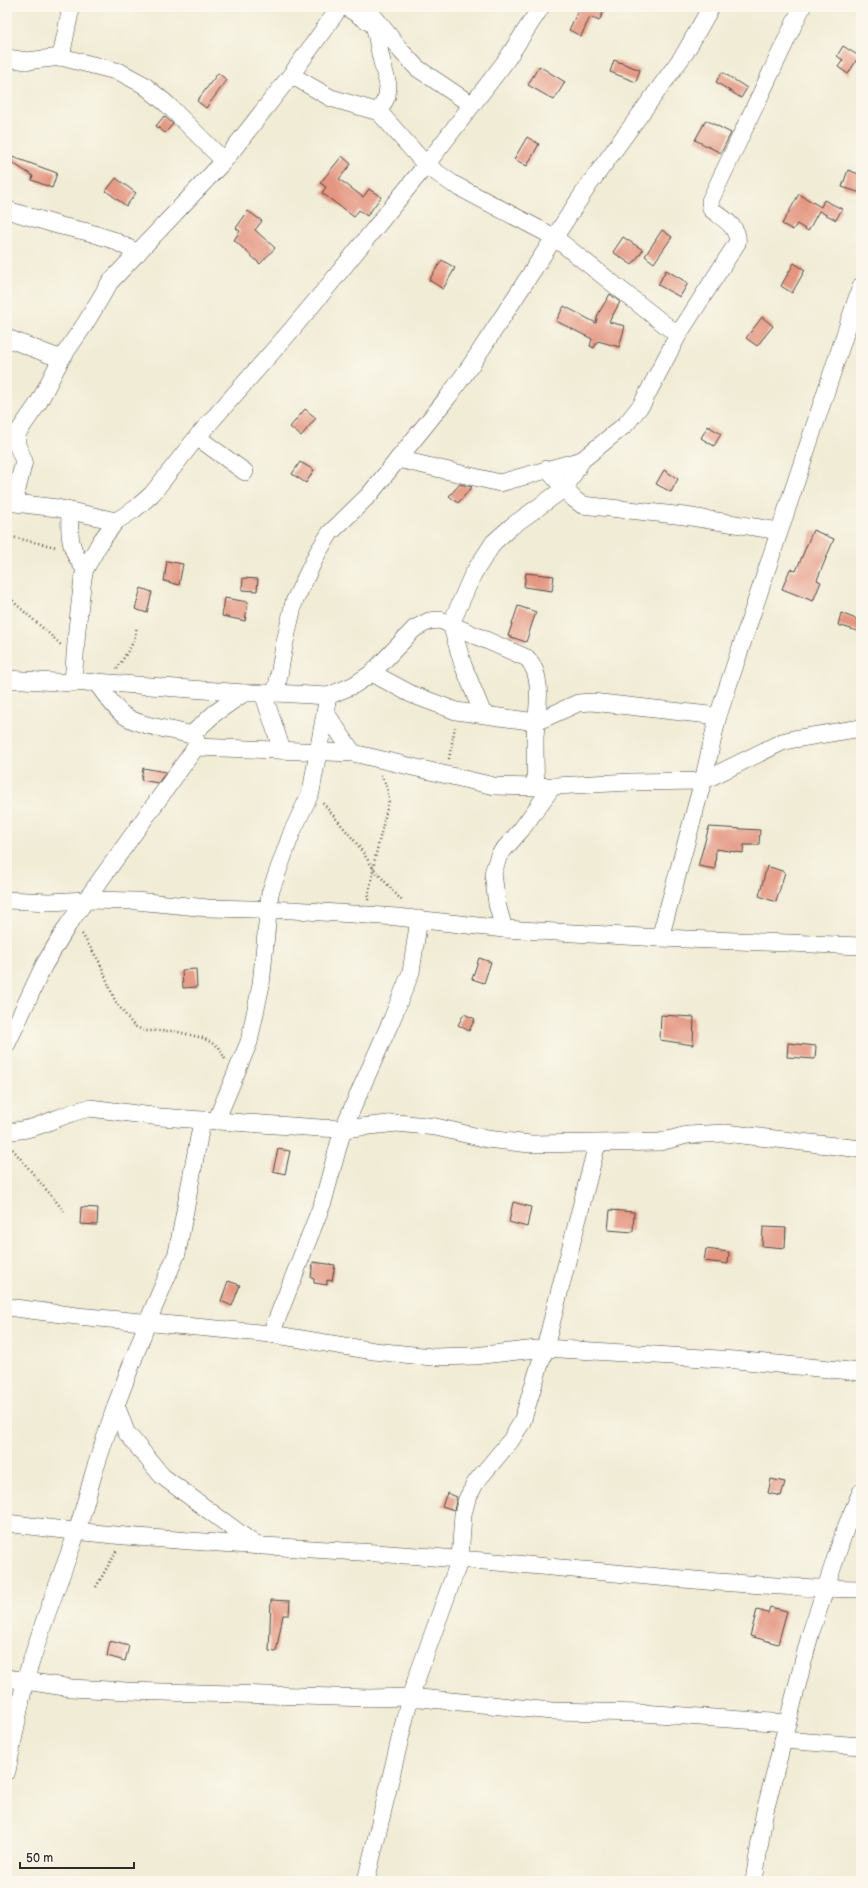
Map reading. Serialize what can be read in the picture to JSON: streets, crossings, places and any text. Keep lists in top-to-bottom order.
{
  "scale_bar": "50 m"
}
